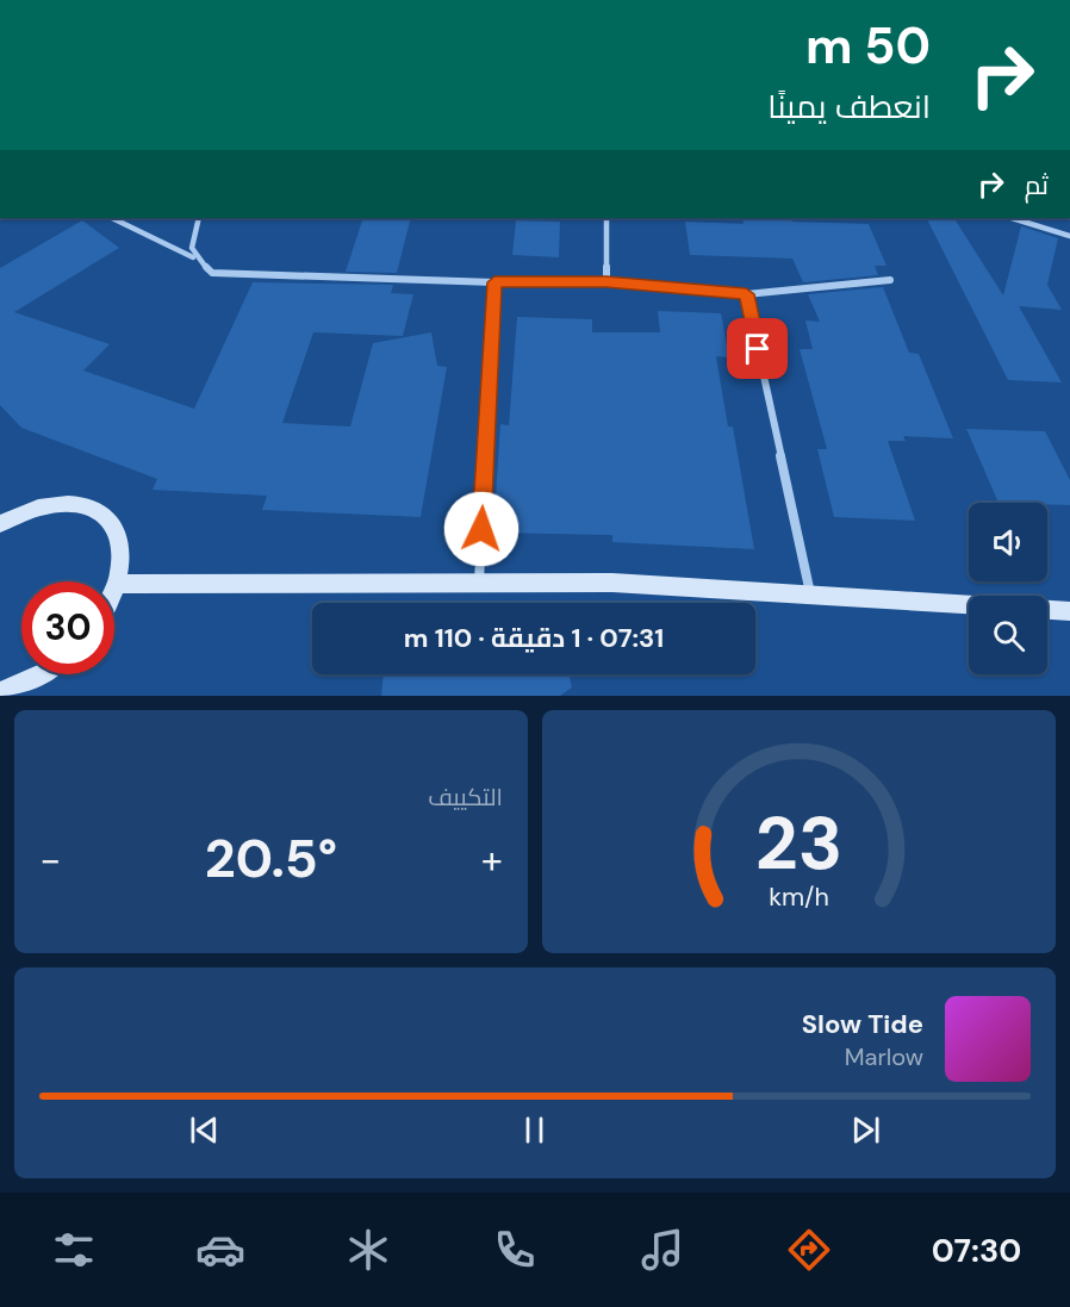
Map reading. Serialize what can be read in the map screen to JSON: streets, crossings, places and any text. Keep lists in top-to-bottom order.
{
  "page": {
    "turn": ["50 m", "انعطف يمينًا"],
    "then": "ثم",
    "limit": "30",
    "trip": "07:31 · 1 دقيقة · 110 m",
    "tile": "التكييف",
    "heat": ["−", "20.5°", "+"],
    "song": ["Slow Tide", "Marlow"],
    "tabs": "07:30",
    "gauge": ["23", "km/h"]
  }
}
